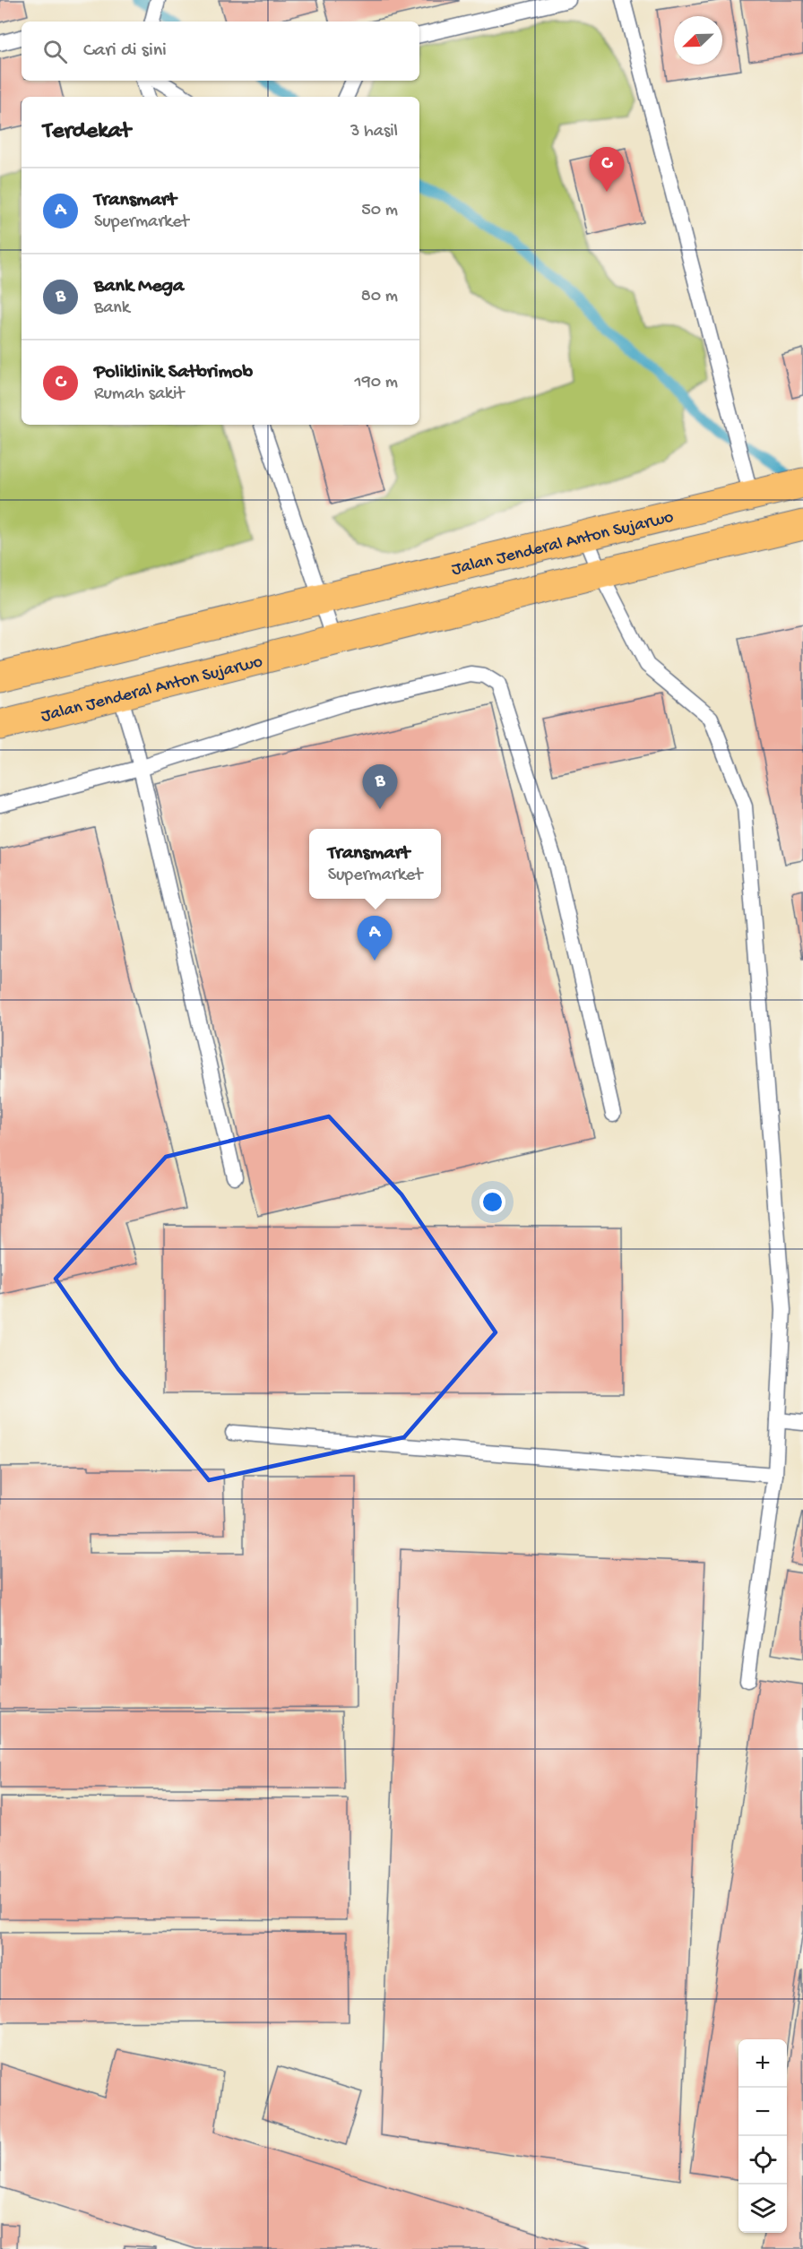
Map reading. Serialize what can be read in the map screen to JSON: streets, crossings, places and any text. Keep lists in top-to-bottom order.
{
  "streets": {
    "highway": ["Jalan Jenderal Anton Sujarwo"]
  },
  "north": "bottom left",
  "page": {
    "search": "Cari di sini",
    "heading": ["Terdekat", "3 hasil"],
    "pins": ["C", "B", "A"],
    "list": [
      {
        "mark": "A",
        "name": "Transmart",
        "note": "Supermarket",
        "value": "50 m"
      },
      {
        "mark": "B",
        "name": "Bank Mega",
        "note": "Bank",
        "value": "80 m"
      },
      {
        "mark": "C",
        "name": "Poliklinik Satbrimob",
        "note": "Rumah sakit",
        "value": "190 m"
      }
    ],
    "popup": ["Transmart", "Supermarket"],
    "map_buttons": ["+", "−"]
  }
}
